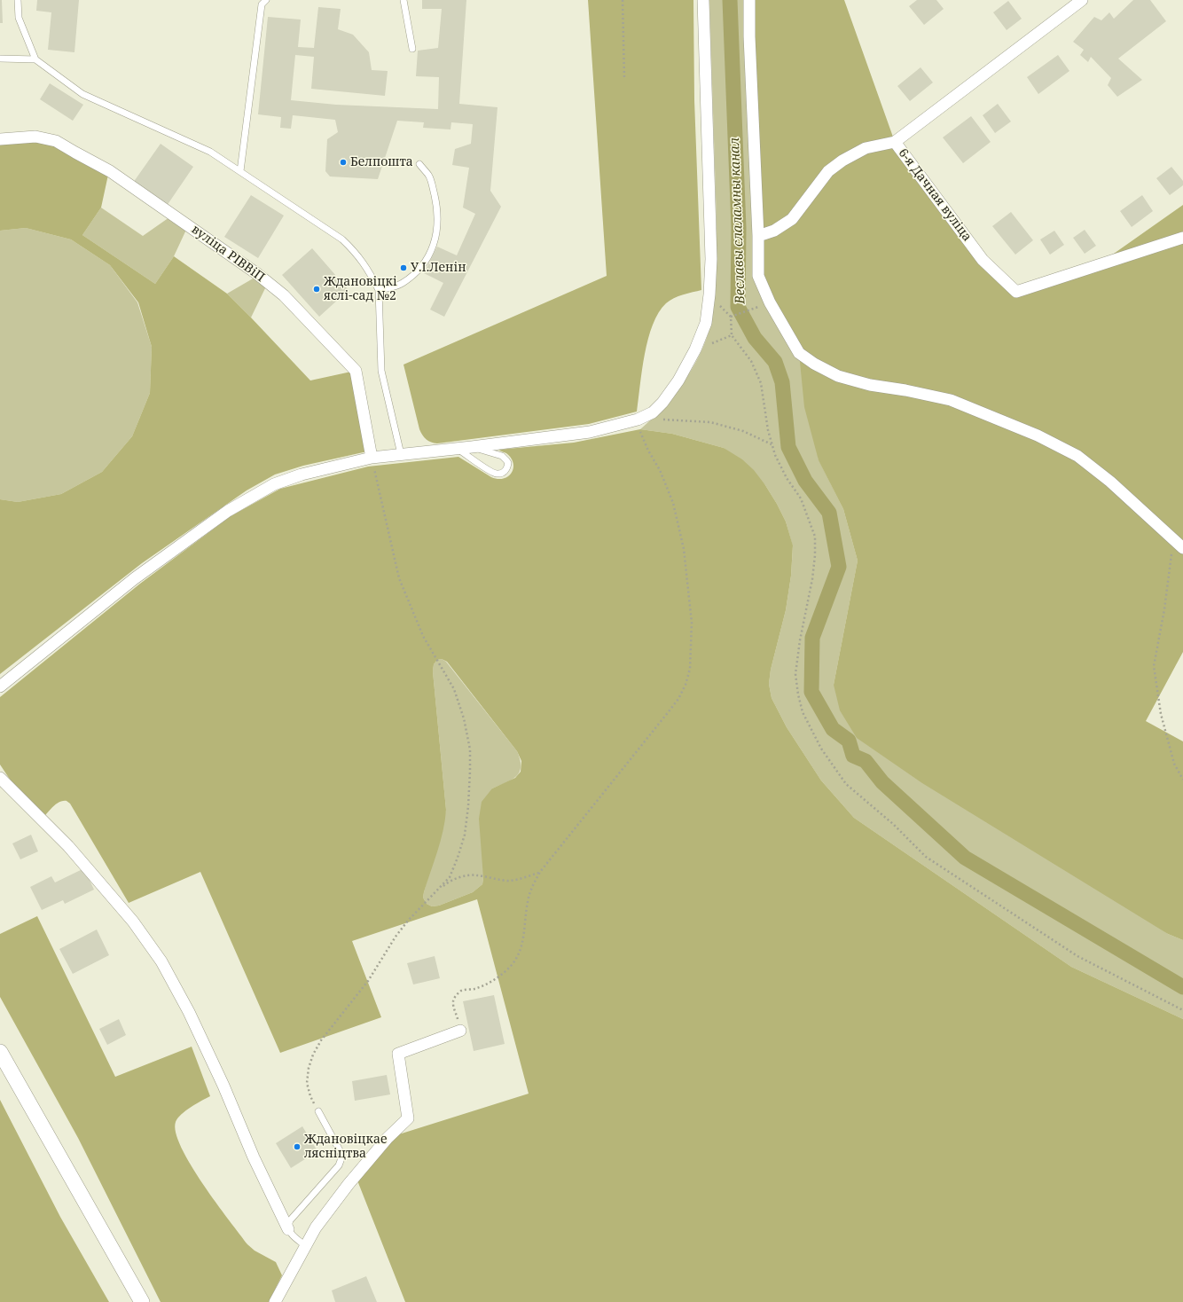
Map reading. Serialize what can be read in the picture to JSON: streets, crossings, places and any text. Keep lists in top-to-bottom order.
{
  "streets": {
    "street": ["6-я Дачная вуліца", "вуліца РІВВіП"]
  },
  "water": ["Веславы слаламны канал"],
  "places": [
    "Белпошта",
    "У.І.Ленін",
    "Ждановіцкі яслі-сад №2",
    "Ждановіцкае лясніцтва"
  ]
}
